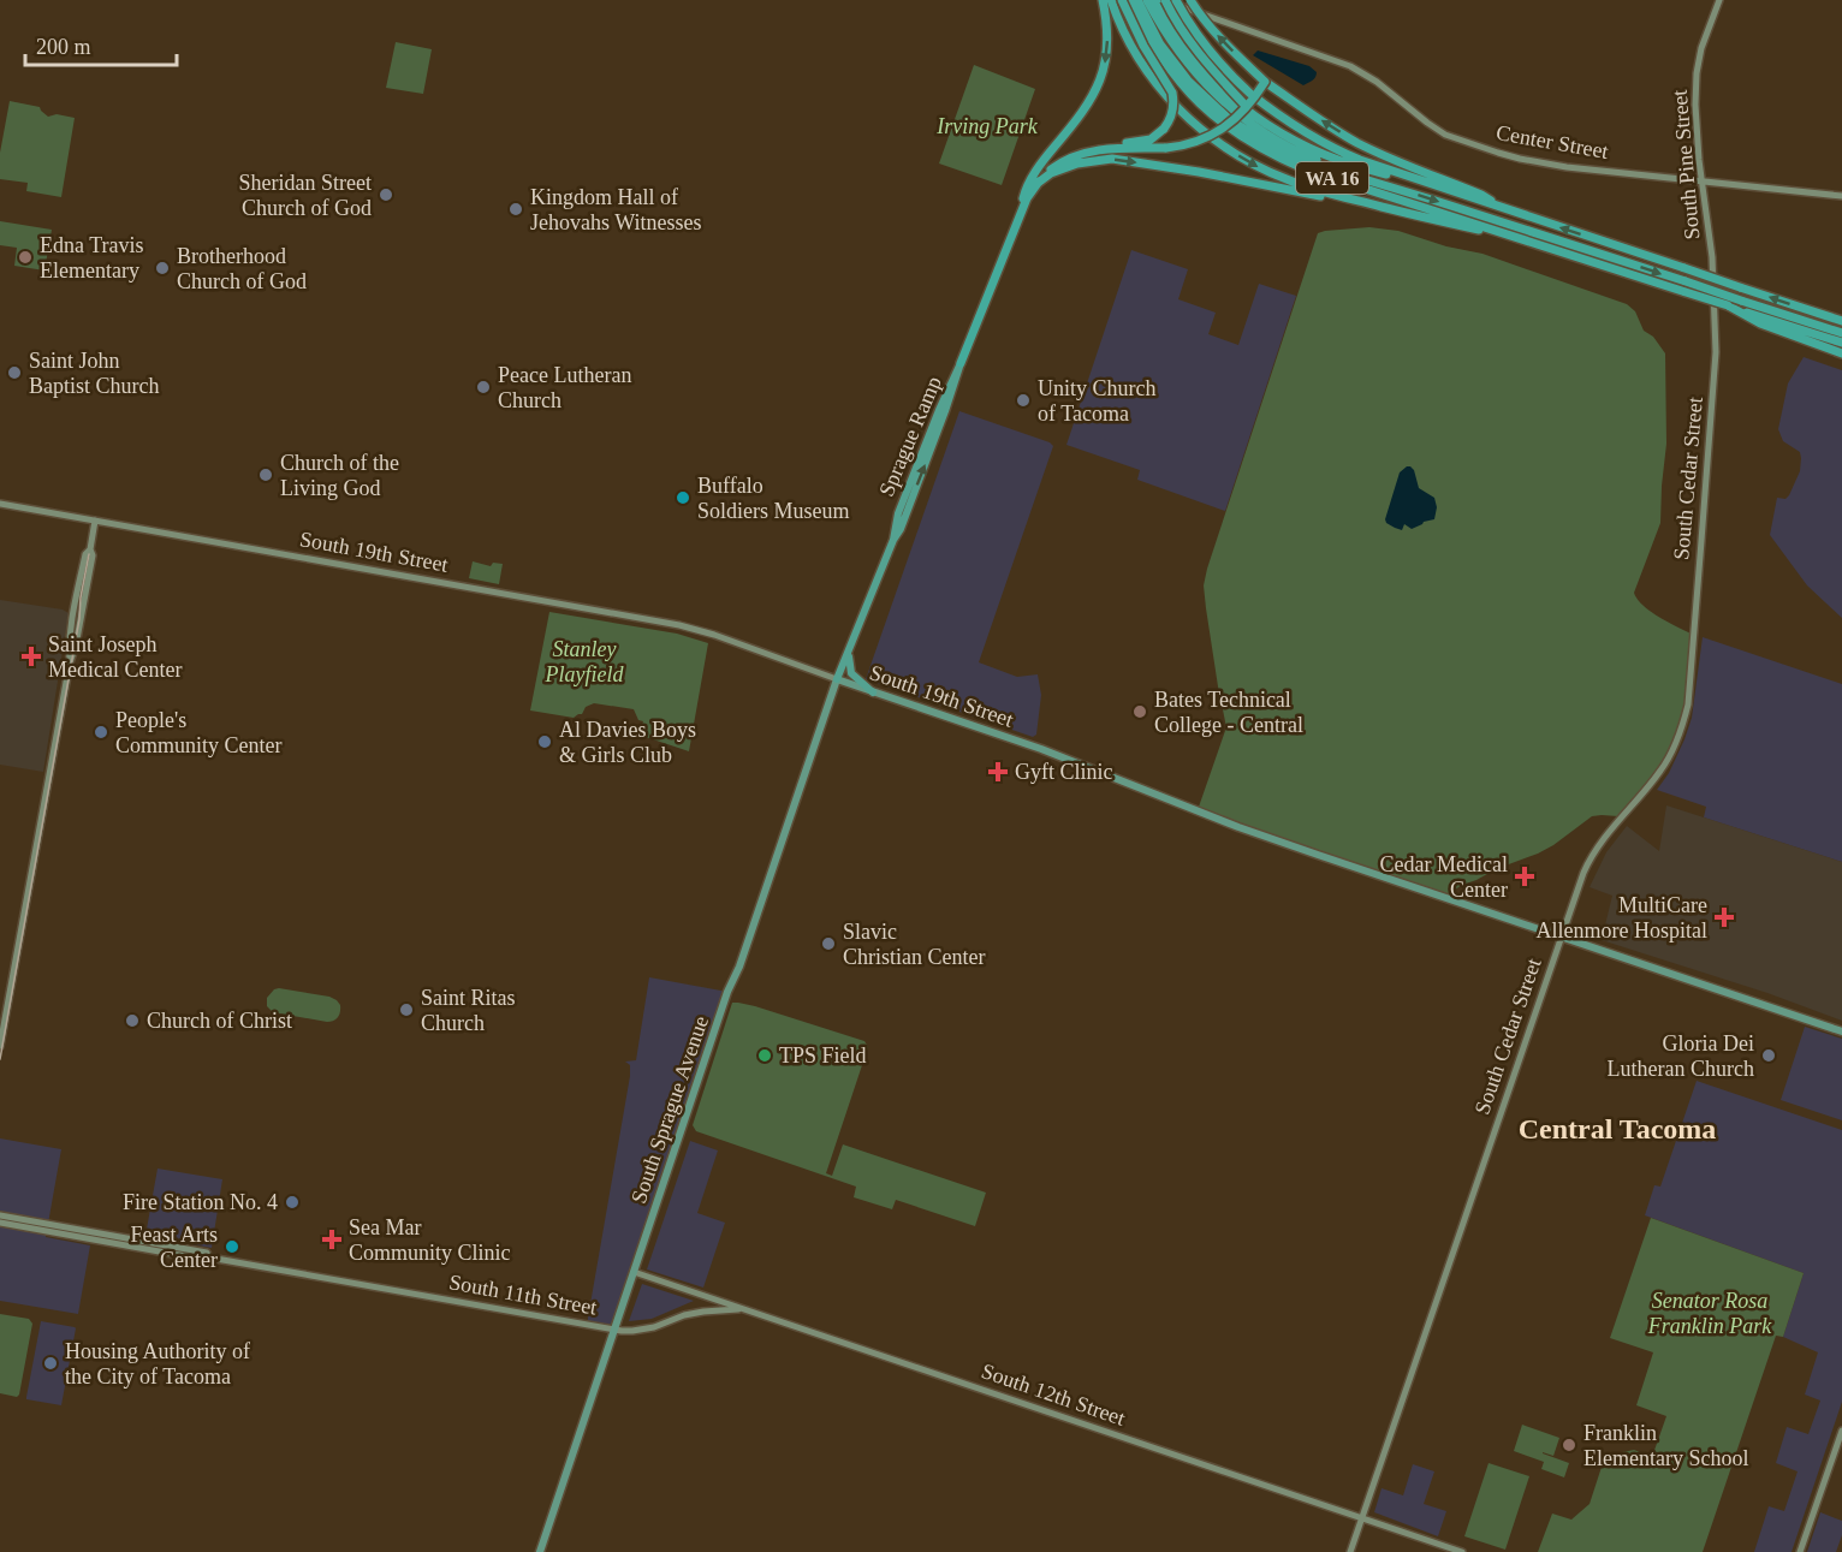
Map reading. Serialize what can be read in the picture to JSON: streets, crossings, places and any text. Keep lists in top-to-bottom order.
{
  "streets": {
    "highway": ["WA 16", "Sprague Ramp"],
    "main road": [
      "Center Street",
      "South Pine Street",
      "South Cedar Street",
      "South 19th Street",
      "South Sprague Avenue",
      "South 11th Street",
      "South 12th Street"
    ]
  },
  "crossings": [
    ["Center Street", "South Pine Street"],
    ["South Pine Street", "South Cedar Street"],
    ["Sprague Ramp", "South 19th Street"],
    ["Sprague Ramp", "South Sprague Avenue"],
    ["South Cedar Street", "South 19th Street"],
    ["South Cedar Street", "South 12th Street"],
    ["South 19th Street", "South Sprague Avenue"],
    ["South Sprague Avenue", "South 11th Street"],
    ["South Sprague Avenue", "South 12th Street"],
    ["South 11th Street", "South 12th Street"]
  ],
  "districts": ["Central Tacoma"],
  "parks": ["Irving Park", "Stanley Playfield", "Senator Rosa Franklin Park"],
  "places": {
    "other": [
      "Sheridan Street Church of God",
      "Kingdom Hall of Jehovahs Witnesses",
      "Edna Travis Elementary",
      "Brotherhood Church of God",
      "Saint John Baptist Church",
      "Peace Lutheran Church",
      "Unity Church of Tacoma",
      "Church of the Living God",
      "Buffalo Soldiers Museum",
      "Bates Technical College - Central",
      "People's Community Center",
      "Al Davies Boys & Girls Club",
      "Slavic Christian Center",
      "Saint Ritas Church",
      "Church of Christ",
      "TPS Field",
      "Gloria Dei Lutheran Church",
      "Fire Station No. 4",
      "Feast Arts Center",
      "Housing Authority of the City of Tacoma",
      "Franklin Elementary School"
    ],
    "health": [
      "Saint Joseph Medical Center",
      "Gyft Clinic",
      "Cedar Medical Center",
      "MultiCare Allenmore Hospital",
      "Sea Mar Community Clinic"
    ]
  },
  "scale_bar": "200 m"
}
